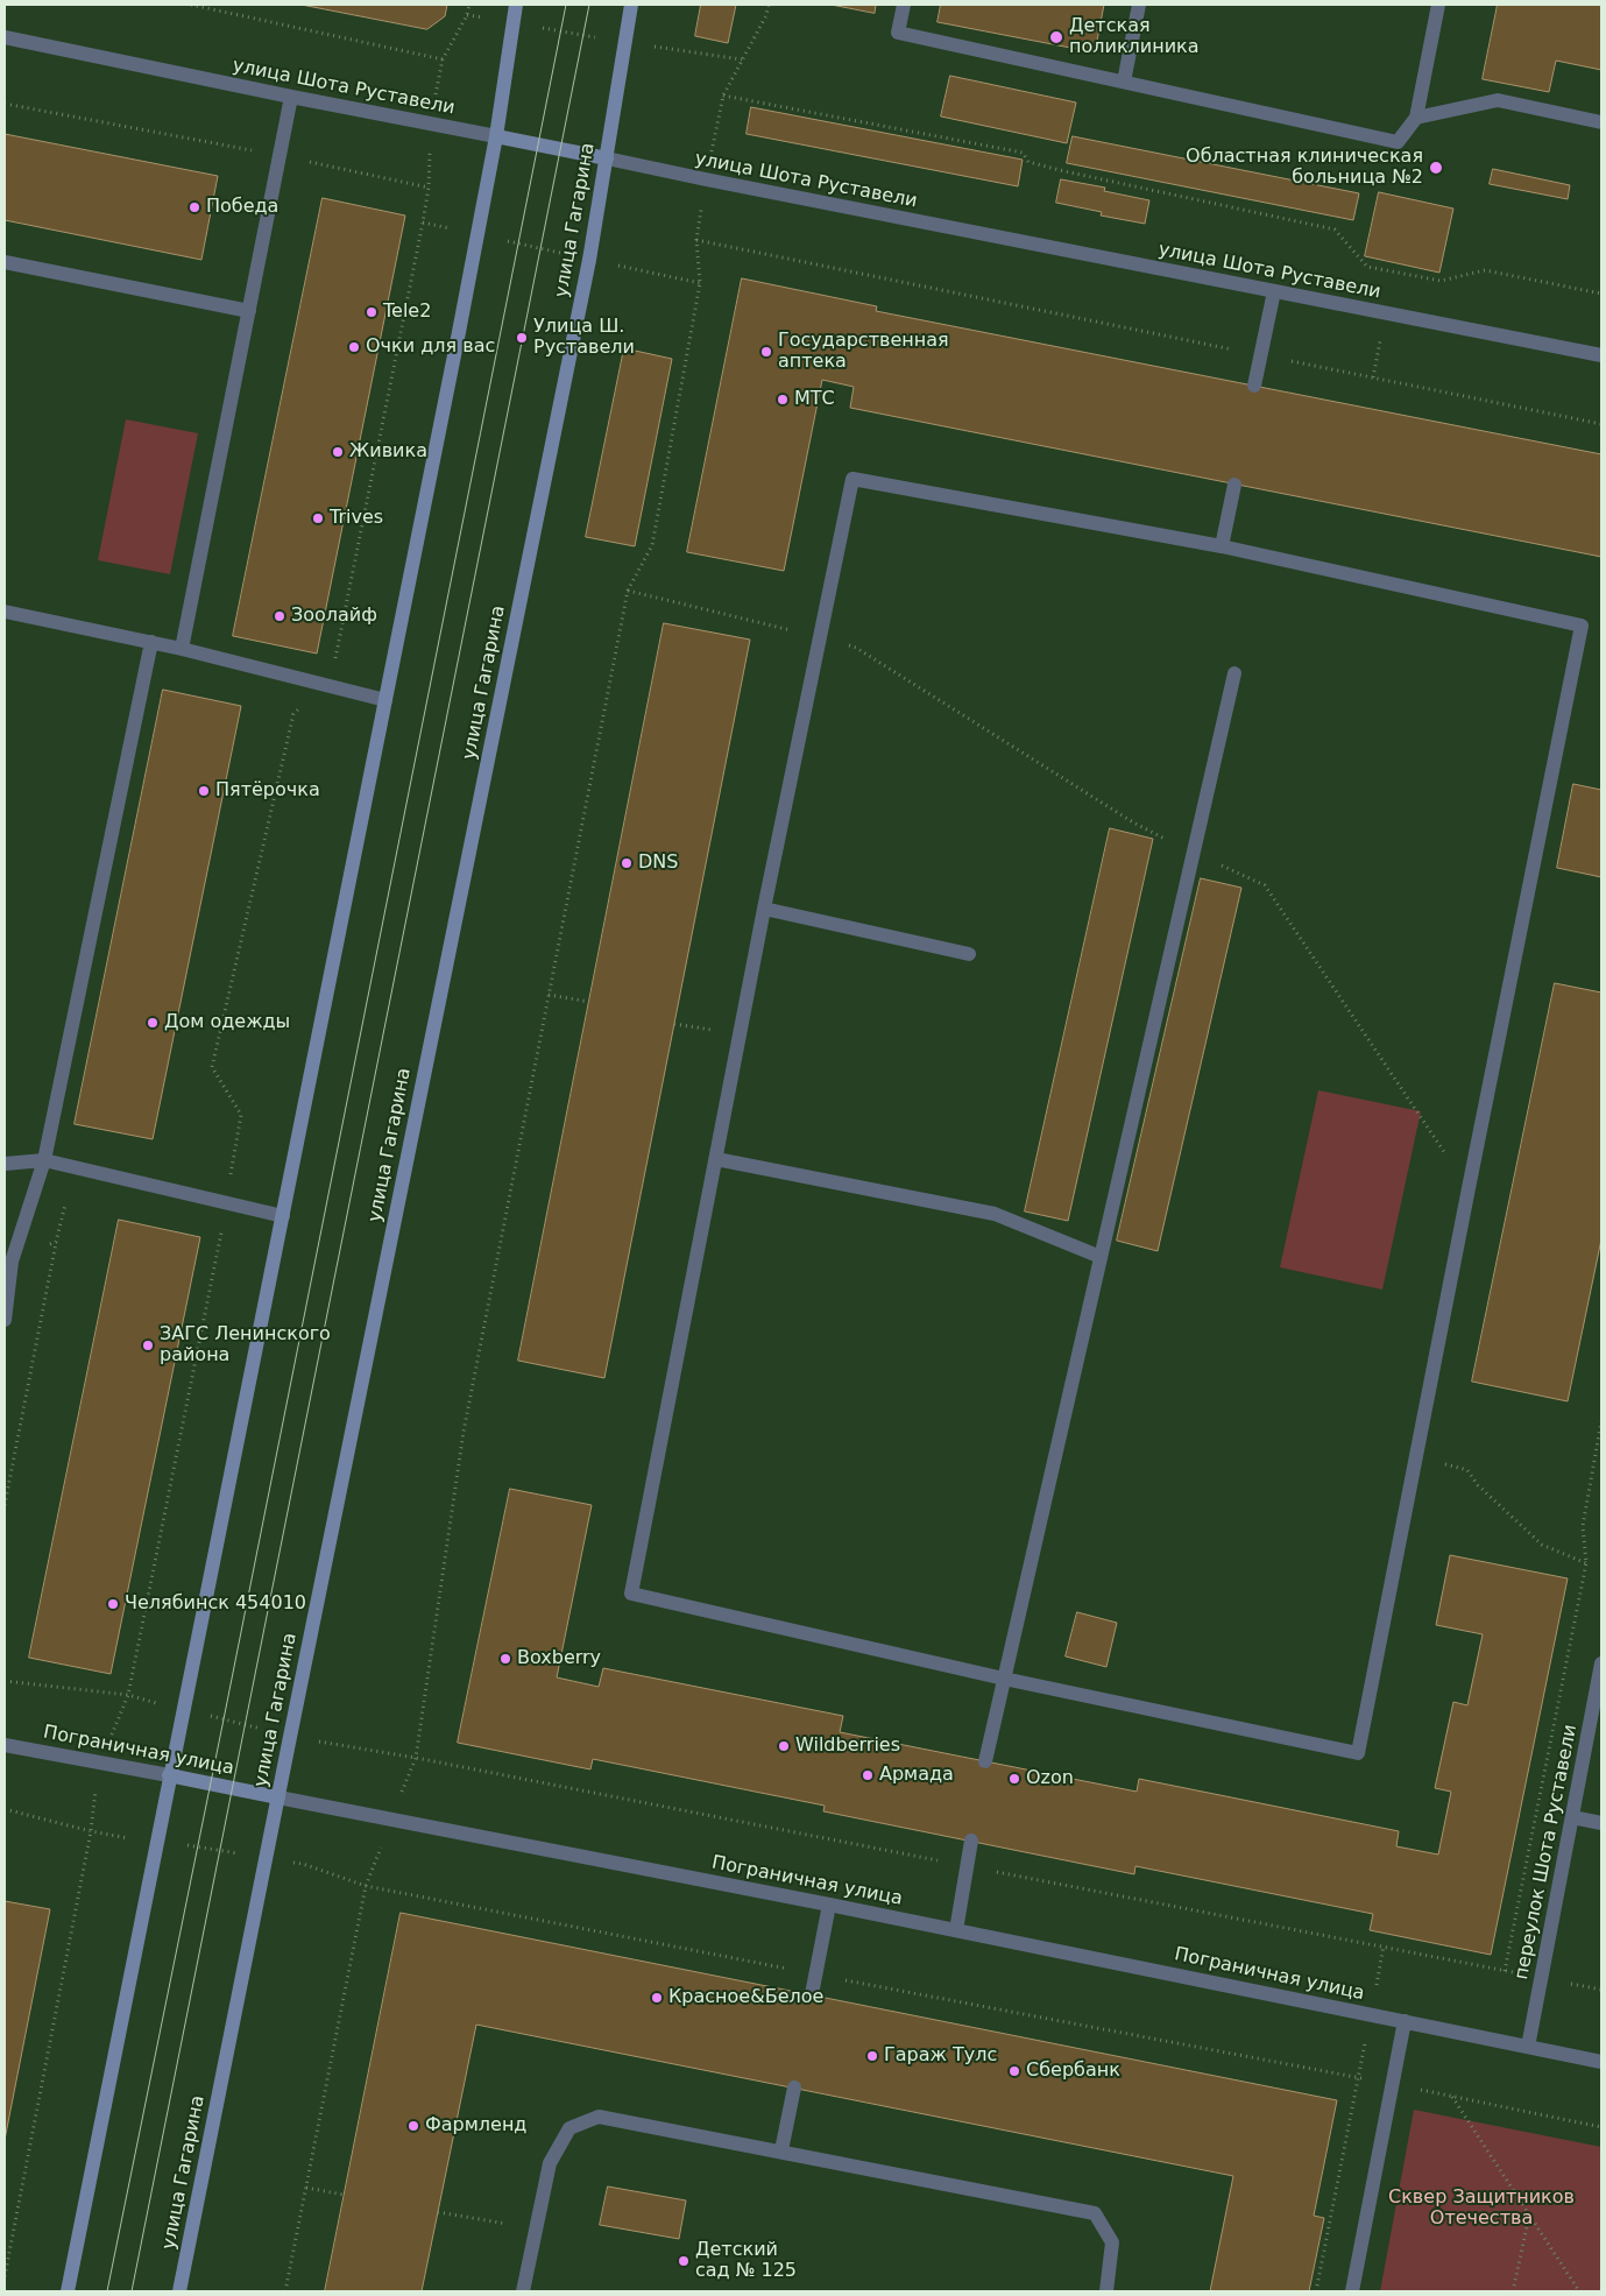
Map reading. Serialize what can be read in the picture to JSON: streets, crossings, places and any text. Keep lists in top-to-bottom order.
{
  "streets": {
    "main road": ["улица Шота Руставели", "улица Гагарина", "Пограничная улица"],
    "street": ["переулок Шота Руставели"]
  },
  "crossings": [
    ["улица Шота Руставели", "улица Гагарина"],
    ["улица Гагарина", "Пограничная улица"],
    ["Пограничная улица", "переулок Шота Руставели"]
  ],
  "parks": ["Сквер Защитников Отечества"],
  "places": [
    "Детская поликлиника",
    "Областная клиническая больница №2",
    "Победа",
    "Tele2",
    "Улица Ш. Руставели",
    "Очки для вас",
    "Государственная аптека",
    "МТС",
    "Живика",
    "Trives",
    "Зоолайф",
    "Пятёрочка",
    "DNS",
    "Дом одежды",
    "ЗАГС Ленинского района",
    "Челябинск 454010",
    "Boxberry",
    "Wildberries",
    "Армада",
    "Ozon",
    "Красное&Белое",
    "Гараж Тулс",
    "Сбербанк",
    "Фармленд",
    "Детский сад № 125"
  ]
}
